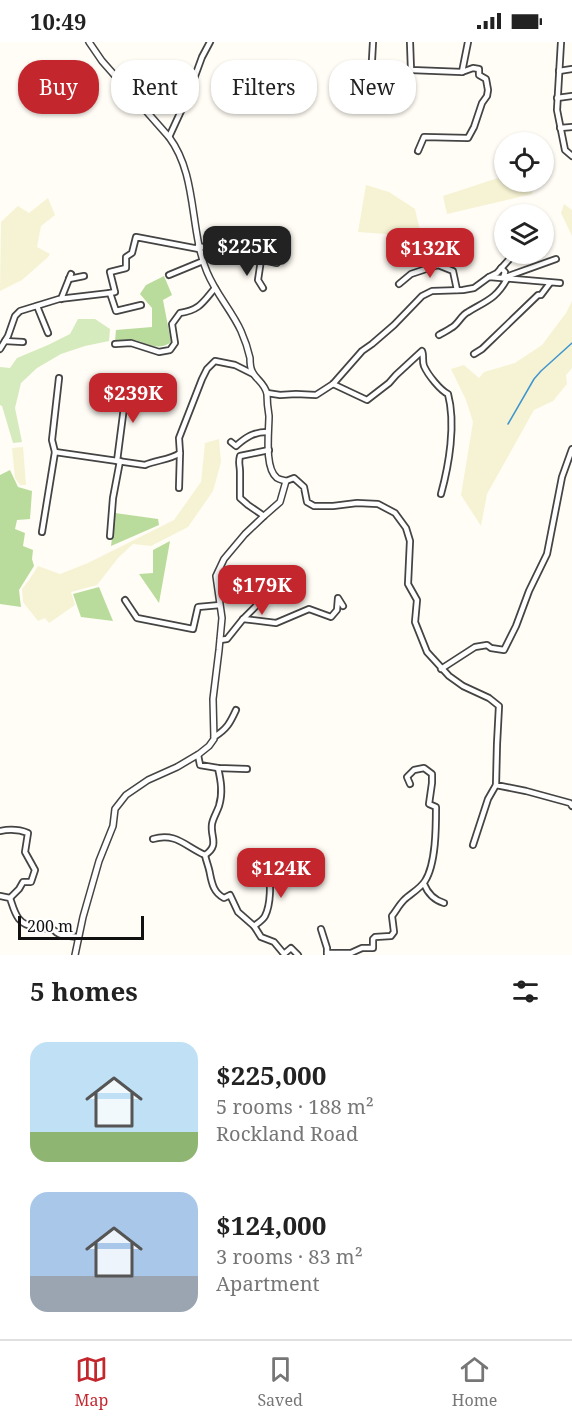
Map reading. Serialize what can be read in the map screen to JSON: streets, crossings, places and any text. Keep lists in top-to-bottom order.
{
  "scale_bar": "200 m",
  "page": {
    "status": "10:49",
    "chip": [
      "Buy",
      "Rent",
      "Filters",
      "New"
    ],
    "price": [
      "$225K",
      "$132K",
      "$239K",
      "$179K",
      "$124K"
    ],
    "scale": "200 m",
    "heading": "5 homes",
    "list": [
      {
        "name": "$225,000",
        "note": "5 rooms · 188 m² · Rockland Road"
      },
      {
        "name": "$124,000",
        "note": "3 rooms · 83 m² · Apartment"
      }
    ],
    "tabs": ["Map", "Saved", "Home"]
  }
}
